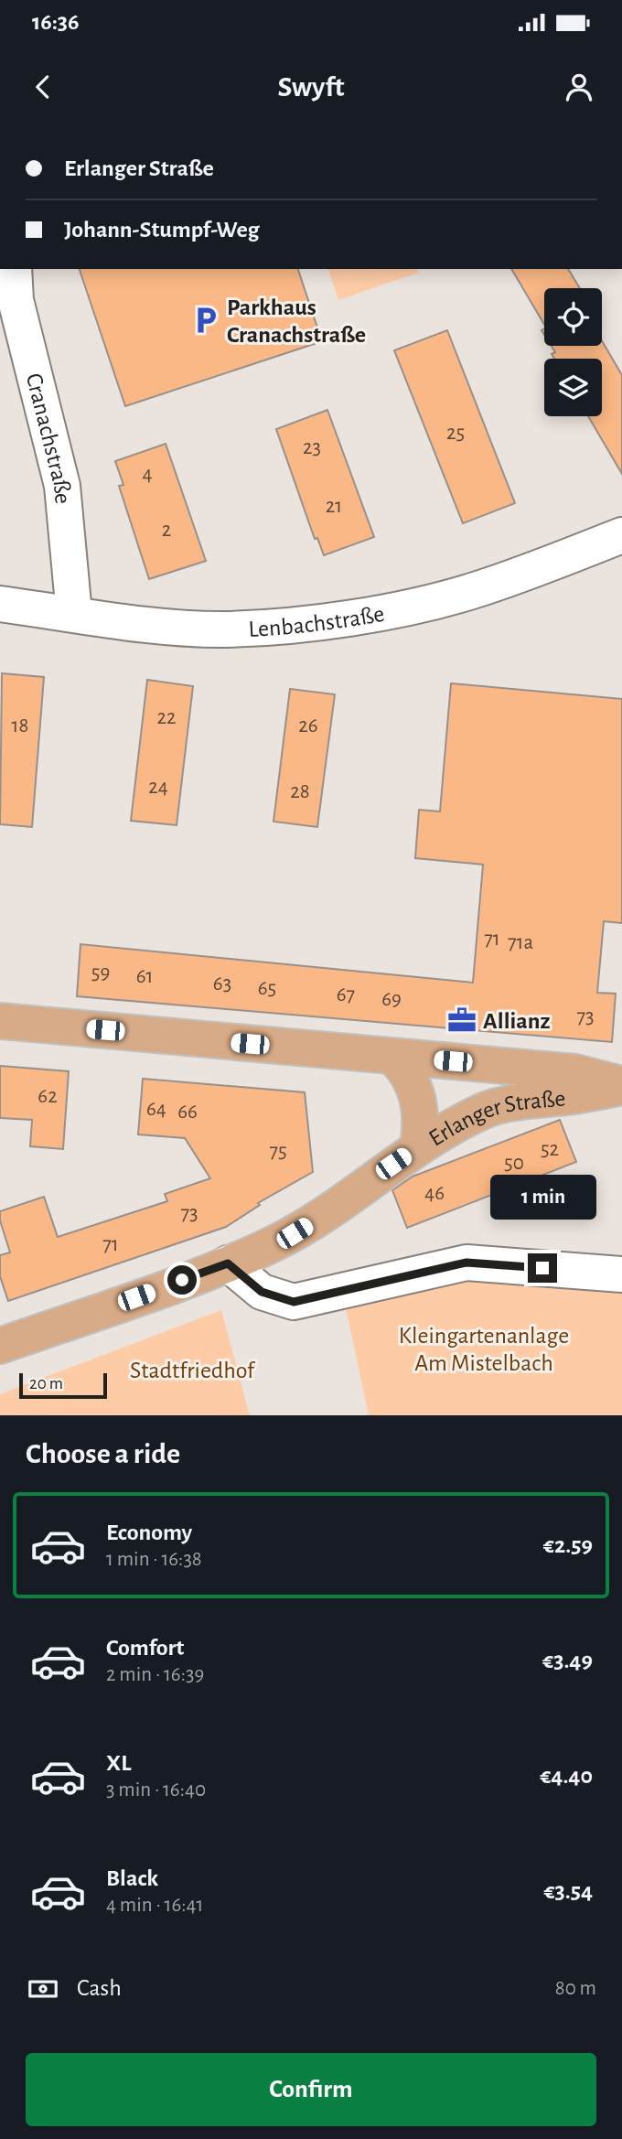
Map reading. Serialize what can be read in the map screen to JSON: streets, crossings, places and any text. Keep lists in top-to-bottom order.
{
  "streets": {
    "main road": ["Erlanger Straße"],
    "street": ["Cranachstraße", "Lenbachstraße"]
  },
  "crossings": [
    ["Cranachstraße", "Lenbachstraße"]
  ],
  "parks": ["Kleingartenanlage Am Mistelbach", "Stadtfriedhof"],
  "places": {
    "parking": ["Parkhaus Cranachstraße"],
    "office": ["Allianz"]
  },
  "house_numbers": [
    "25",
    "23",
    "4",
    "21",
    "2",
    "22",
    "18",
    "26",
    "24",
    "28",
    "71",
    "71a",
    "59",
    "61",
    "63",
    "65",
    "67",
    "69",
    "73",
    "62",
    "64",
    "66",
    "52",
    "75",
    "50",
    "46",
    "73",
    "71"
  ],
  "scale_bar": "20 m",
  "page": {
    "status": "16:36",
    "header": "Swyft",
    "banner": ["Erlanger Straße", "Johann-Stumpf-Weg"],
    "bubble": "1 min",
    "scale": "20 m",
    "heading": "Choose a ride",
    "list": [
      {
        "name": "Economy",
        "note": "1 min · 16:38",
        "value": "€2.59"
      },
      {
        "name": "Comfort",
        "note": "2 min · 16:39",
        "value": "€3.49"
      },
      {
        "name": "XL",
        "note": "3 min · 16:40",
        "value": "€4.40"
      },
      {
        "name": "Black",
        "note": "4 min · 16:41",
        "value": "€3.54"
      }
    ],
    "pay": ["Cash", "80 m"],
    "buttons": "Confirm"
  }
}
